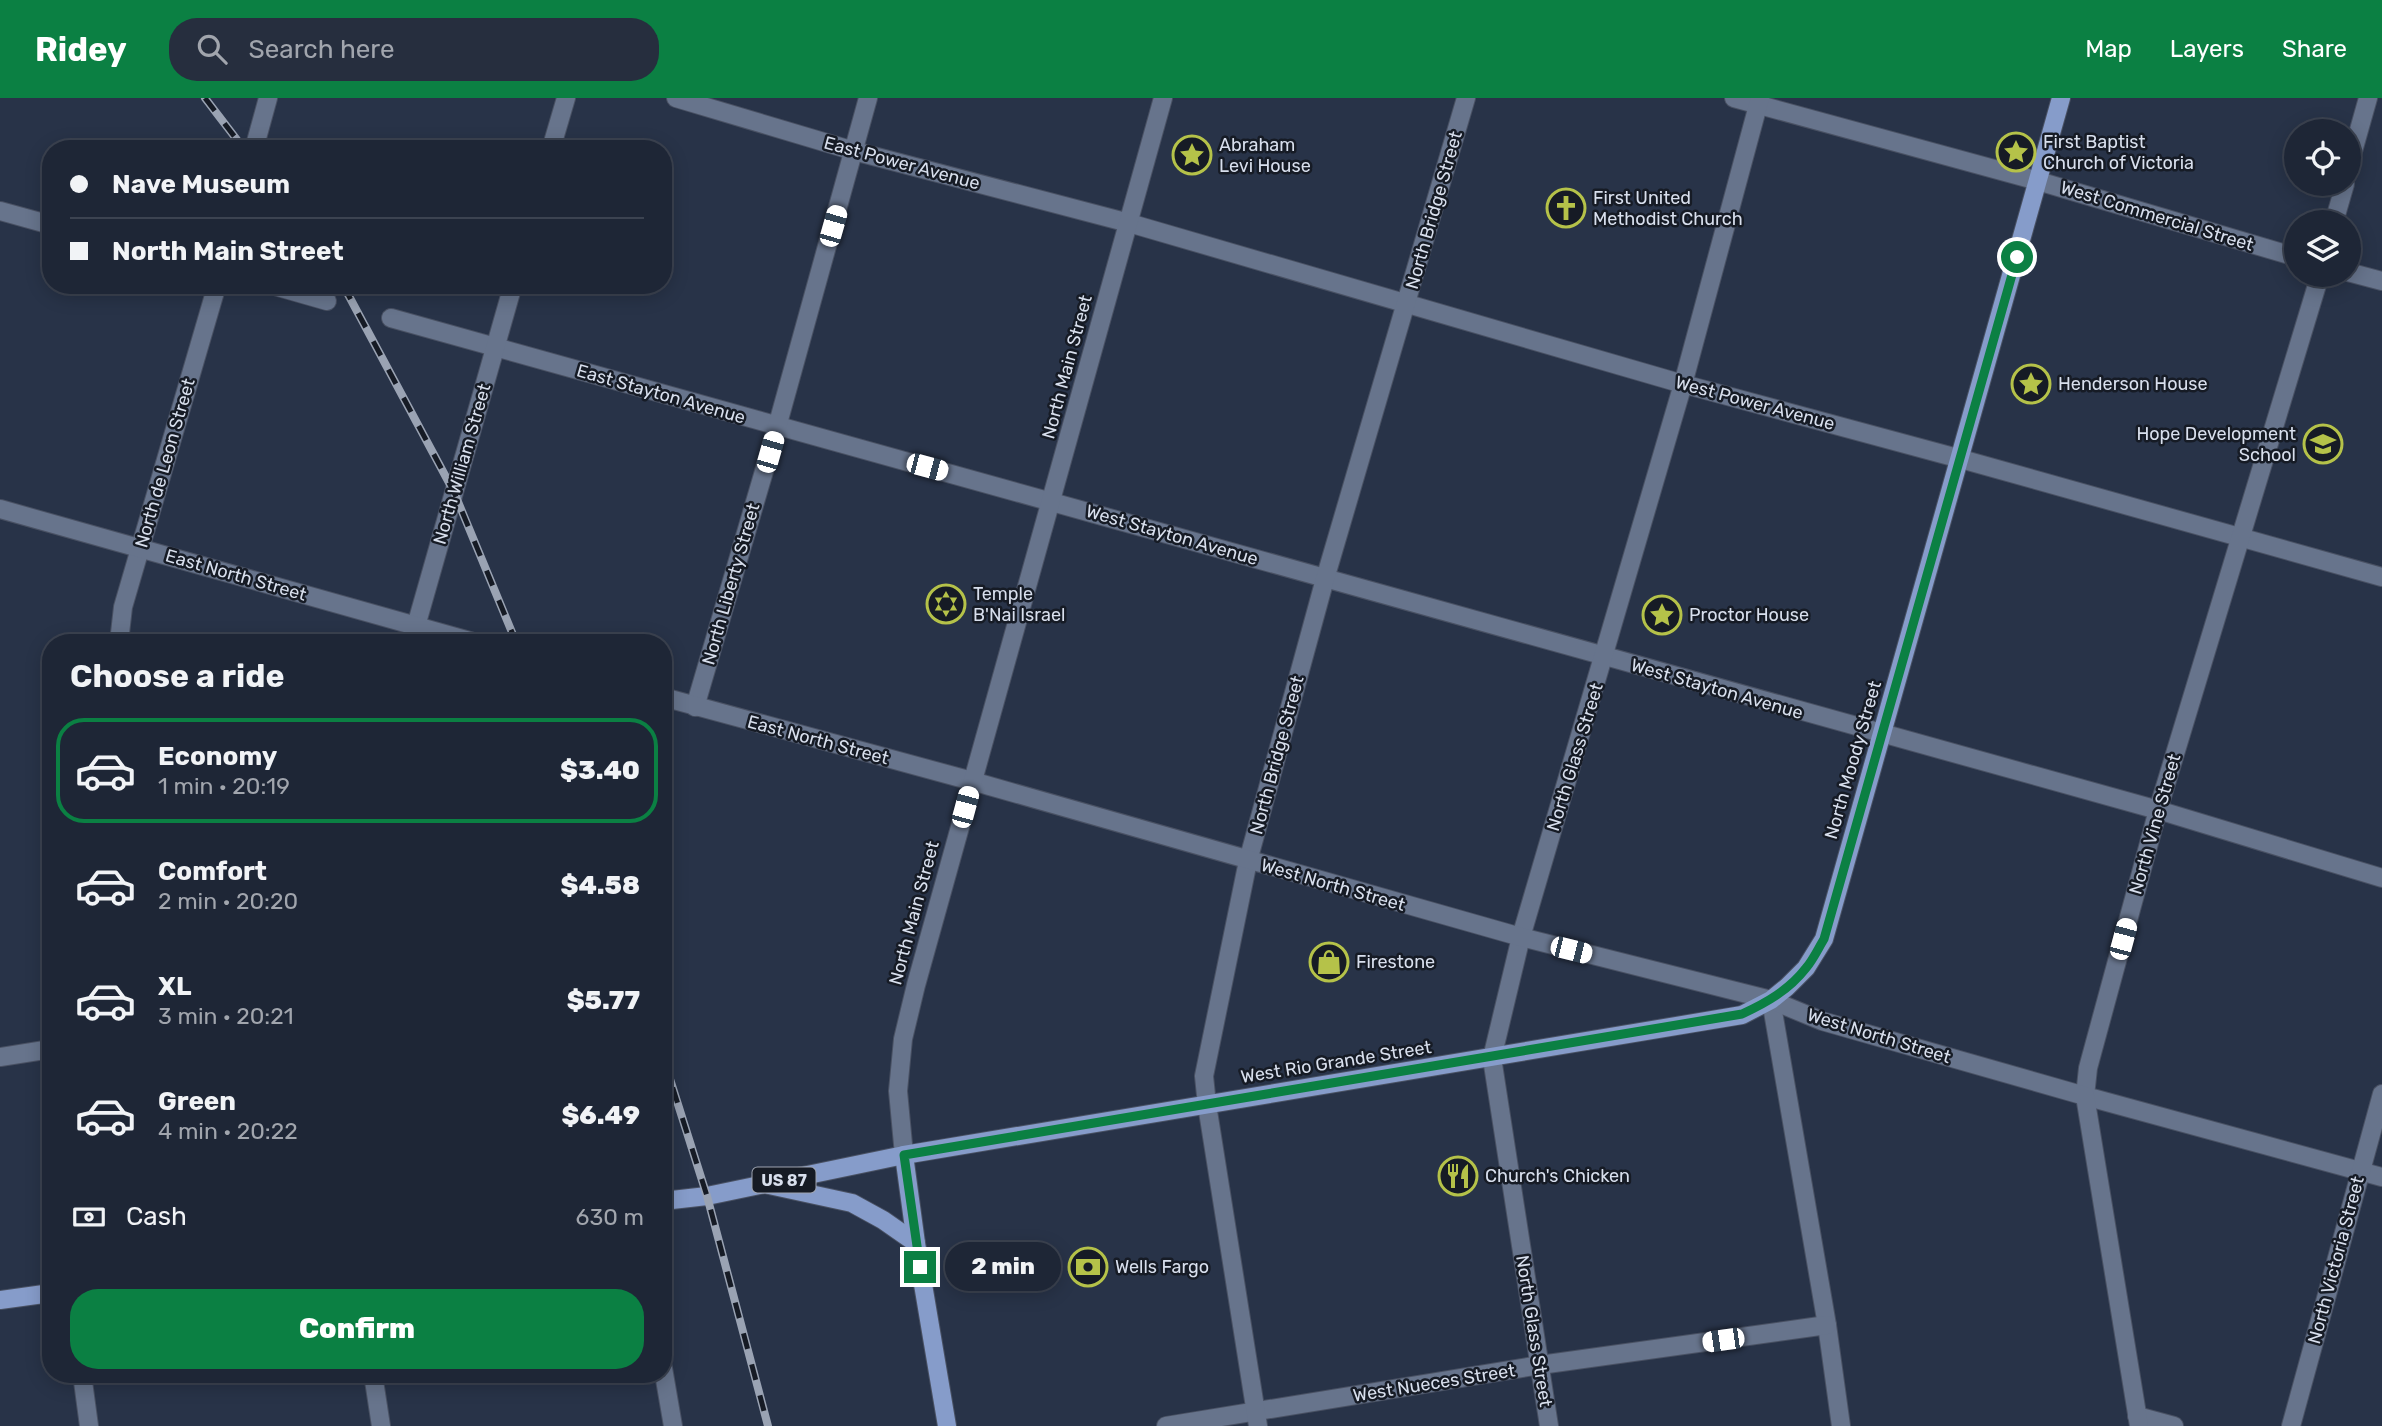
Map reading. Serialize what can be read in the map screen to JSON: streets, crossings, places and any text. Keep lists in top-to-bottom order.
{
  "streets": {
    "main road": [
      "North Main Street",
      "North Moody Street",
      "West Rio Grande Street",
      "US 87"
    ],
    "street": [
      "East Power Avenue",
      "North Bridge Street",
      "West Commercial Street",
      "East Stayton Avenue",
      "West Power Avenue",
      "North de Leon Street",
      "North William Street",
      "West Stayton Avenue",
      "East North Street",
      "North Liberty Street",
      "North Glass Street",
      "North Vine Street",
      "West North Street",
      "North Victoria Street",
      "West Nueces Street"
    ]
  },
  "crossings": [
    ["East Power Avenue", "North Main Street"],
    ["East Power Avenue", "West Power Avenue"],
    ["East Power Avenue", "North Liberty Street"],
    ["North Bridge Street", "West Power Avenue"],
    ["North Bridge Street", "West Stayton Avenue"],
    ["North Bridge Street", "West North Street"],
    ["North Bridge Street", "West Rio Grande Street"],
    ["North Bridge Street", "West Nueces Street"],
    ["West Commercial Street", "North Glass Street"],
    ["West Commercial Street", "North Moody Street"],
    ["North Main Street", "East Stayton Avenue"],
    ["North Main Street", "West Power Avenue"],
    ["North Main Street", "West Stayton Avenue"],
    ["North Main Street", "East North Street"],
    ["North Main Street", "West North Street"],
    ["North Main Street", "West Rio Grande Street"],
    ["North Main Street", "US 87"],
    ["East Stayton Avenue", "North William Street"],
    ["East Stayton Avenue", "West Stayton Avenue"],
    ["East Stayton Avenue", "North Liberty Street"],
    ["West Power Avenue", "North Glass Street"],
    ["West Power Avenue", "North Moody Street"],
    ["West Power Avenue", "North Vine Street"],
    ["North de Leon Street", "East North Street"],
    ["North William Street", "East North Street"],
    ["West Stayton Avenue", "North Glass Street"],
    ["West Stayton Avenue", "North Moody Street"],
    ["West Stayton Avenue", "North Vine Street"],
    ["East North Street", "North Liberty Street"],
    ["East North Street", "West North Street"],
    ["North Glass Street", "West North Street"],
    ["North Glass Street", "West Rio Grande Street"],
    ["North Glass Street", "West Nueces Street"],
    ["North Moody Street", "West North Street"],
    ["North Moody Street", "West Rio Grande Street"],
    ["North Vine Street", "West North Street"],
    ["West North Street", "West Rio Grande Street"],
    ["West North Street", "North Victoria Street"],
    ["West Rio Grande Street", "US 87"]
  ],
  "places": {
    "place": [
      "First Baptist Church of Victoria",
      "Abraham Levi House",
      "Henderson House",
      "Proctor House"
    ],
    "church": ["First United Methodist Church"],
    "school or university": ["Hope Development School"],
    "synagogue": ["Temple B'Nai Israel"],
    "shop": ["Firestone"],
    "restaurant": ["Church's Chicken"],
    "bank": ["Wells Fargo"]
  },
  "page": {
    "header": "Ridey",
    "search": "Search here",
    "nav": ["Map", "Layers", "Share"],
    "banner": ["Nave Museum", "North Main Street"],
    "heading": "Choose a ride",
    "list": [
      {
        "name": "Economy",
        "note": "1 min · 20:19",
        "value": "$3.40"
      },
      {
        "name": "Comfort",
        "note": "2 min · 20:20",
        "value": "$4.58"
      },
      {
        "name": "XL",
        "note": "3 min · 20:21",
        "value": "$5.77"
      },
      {
        "name": "Green",
        "note": "4 min · 20:22",
        "value": "$6.49"
      }
    ],
    "pay": ["Cash", "630 m"],
    "bubble": "2 min",
    "buttons": "Confirm"
  }
}
